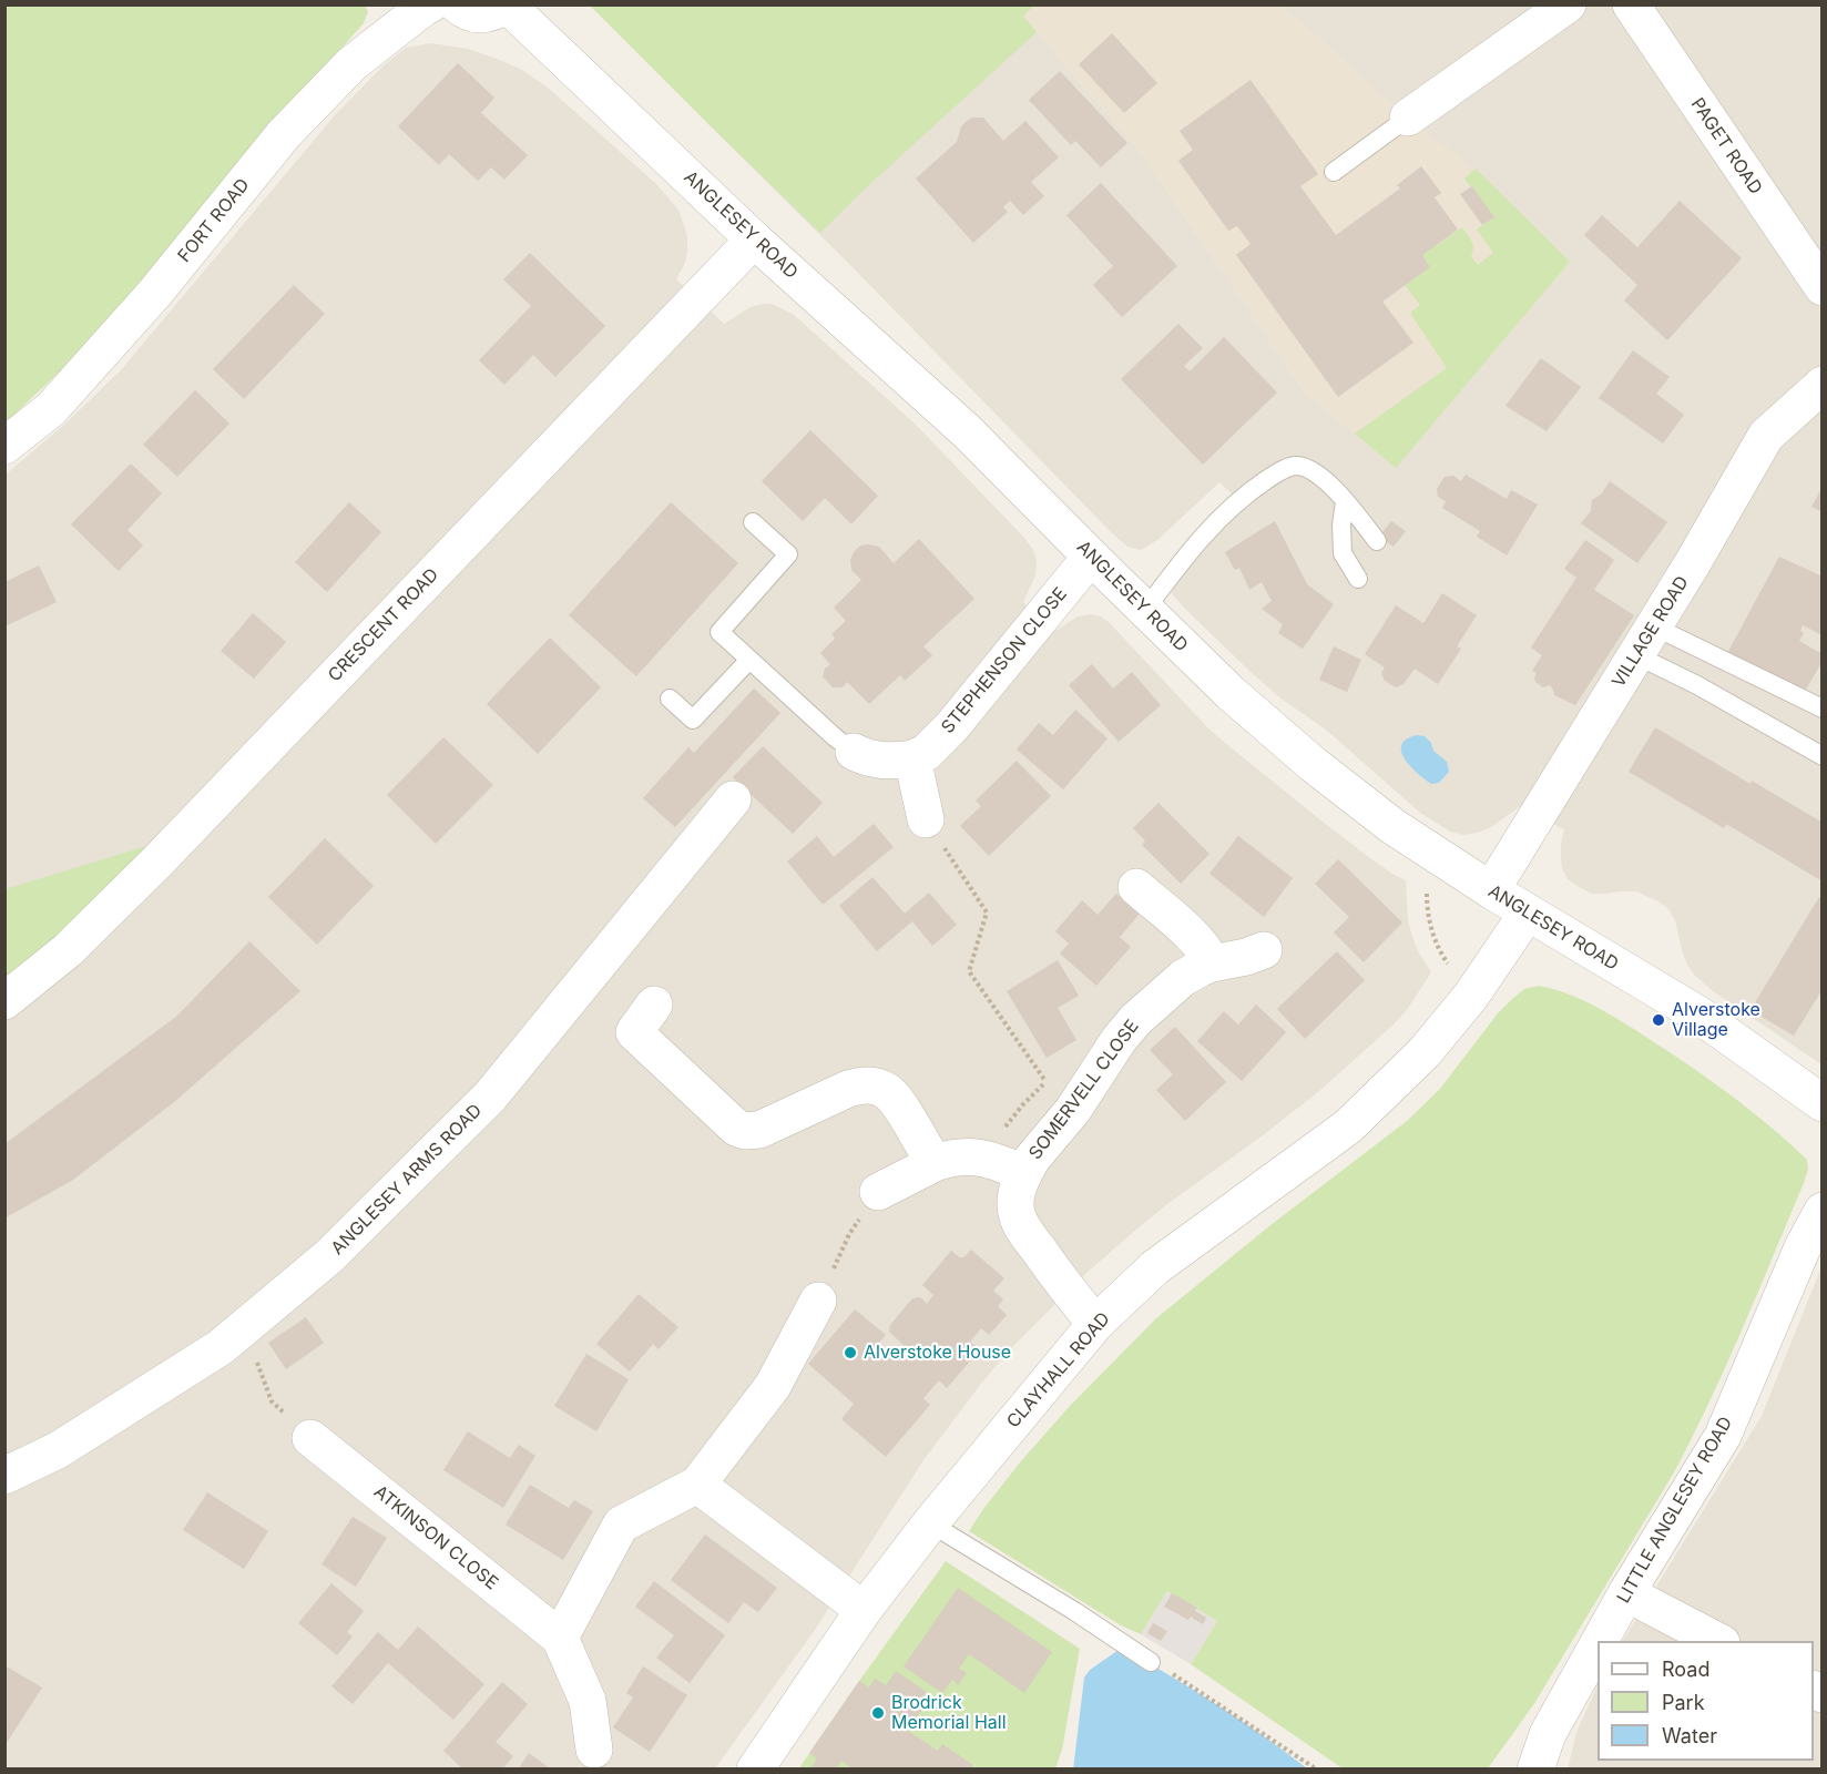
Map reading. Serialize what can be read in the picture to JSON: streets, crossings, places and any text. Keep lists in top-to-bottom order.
{
  "streets": {
    "street": [
      "PAGET ROAD",
      "FORT ROAD",
      "ANGLESEY ROAD",
      "CRESCENT ROAD",
      "VILLAGE ROAD",
      "STEPHENSON CLOSE",
      "SOMERVELL CLOSE",
      "ANGLESEY ARMS ROAD",
      "CLAYHALL ROAD",
      "LITTLE ANGLESEY ROAD",
      "ATKINSON CLOSE"
    ]
  },
  "crossings": [
    ["ANGLESEY ROAD", "CRESCENT ROAD"],
    ["ANGLESEY ROAD", "VILLAGE ROAD"],
    ["ANGLESEY ROAD", "STEPHENSON CLOSE"],
    ["ANGLESEY ROAD", "CLAYHALL ROAD"],
    ["SOMERVELL CLOSE", "CLAYHALL ROAD"]
  ],
  "places": ["Alverstoke Village", "Alverstoke House", "Brodrick Memorial Hall"],
  "legend": ["Road", "Park", "Water"]
}
